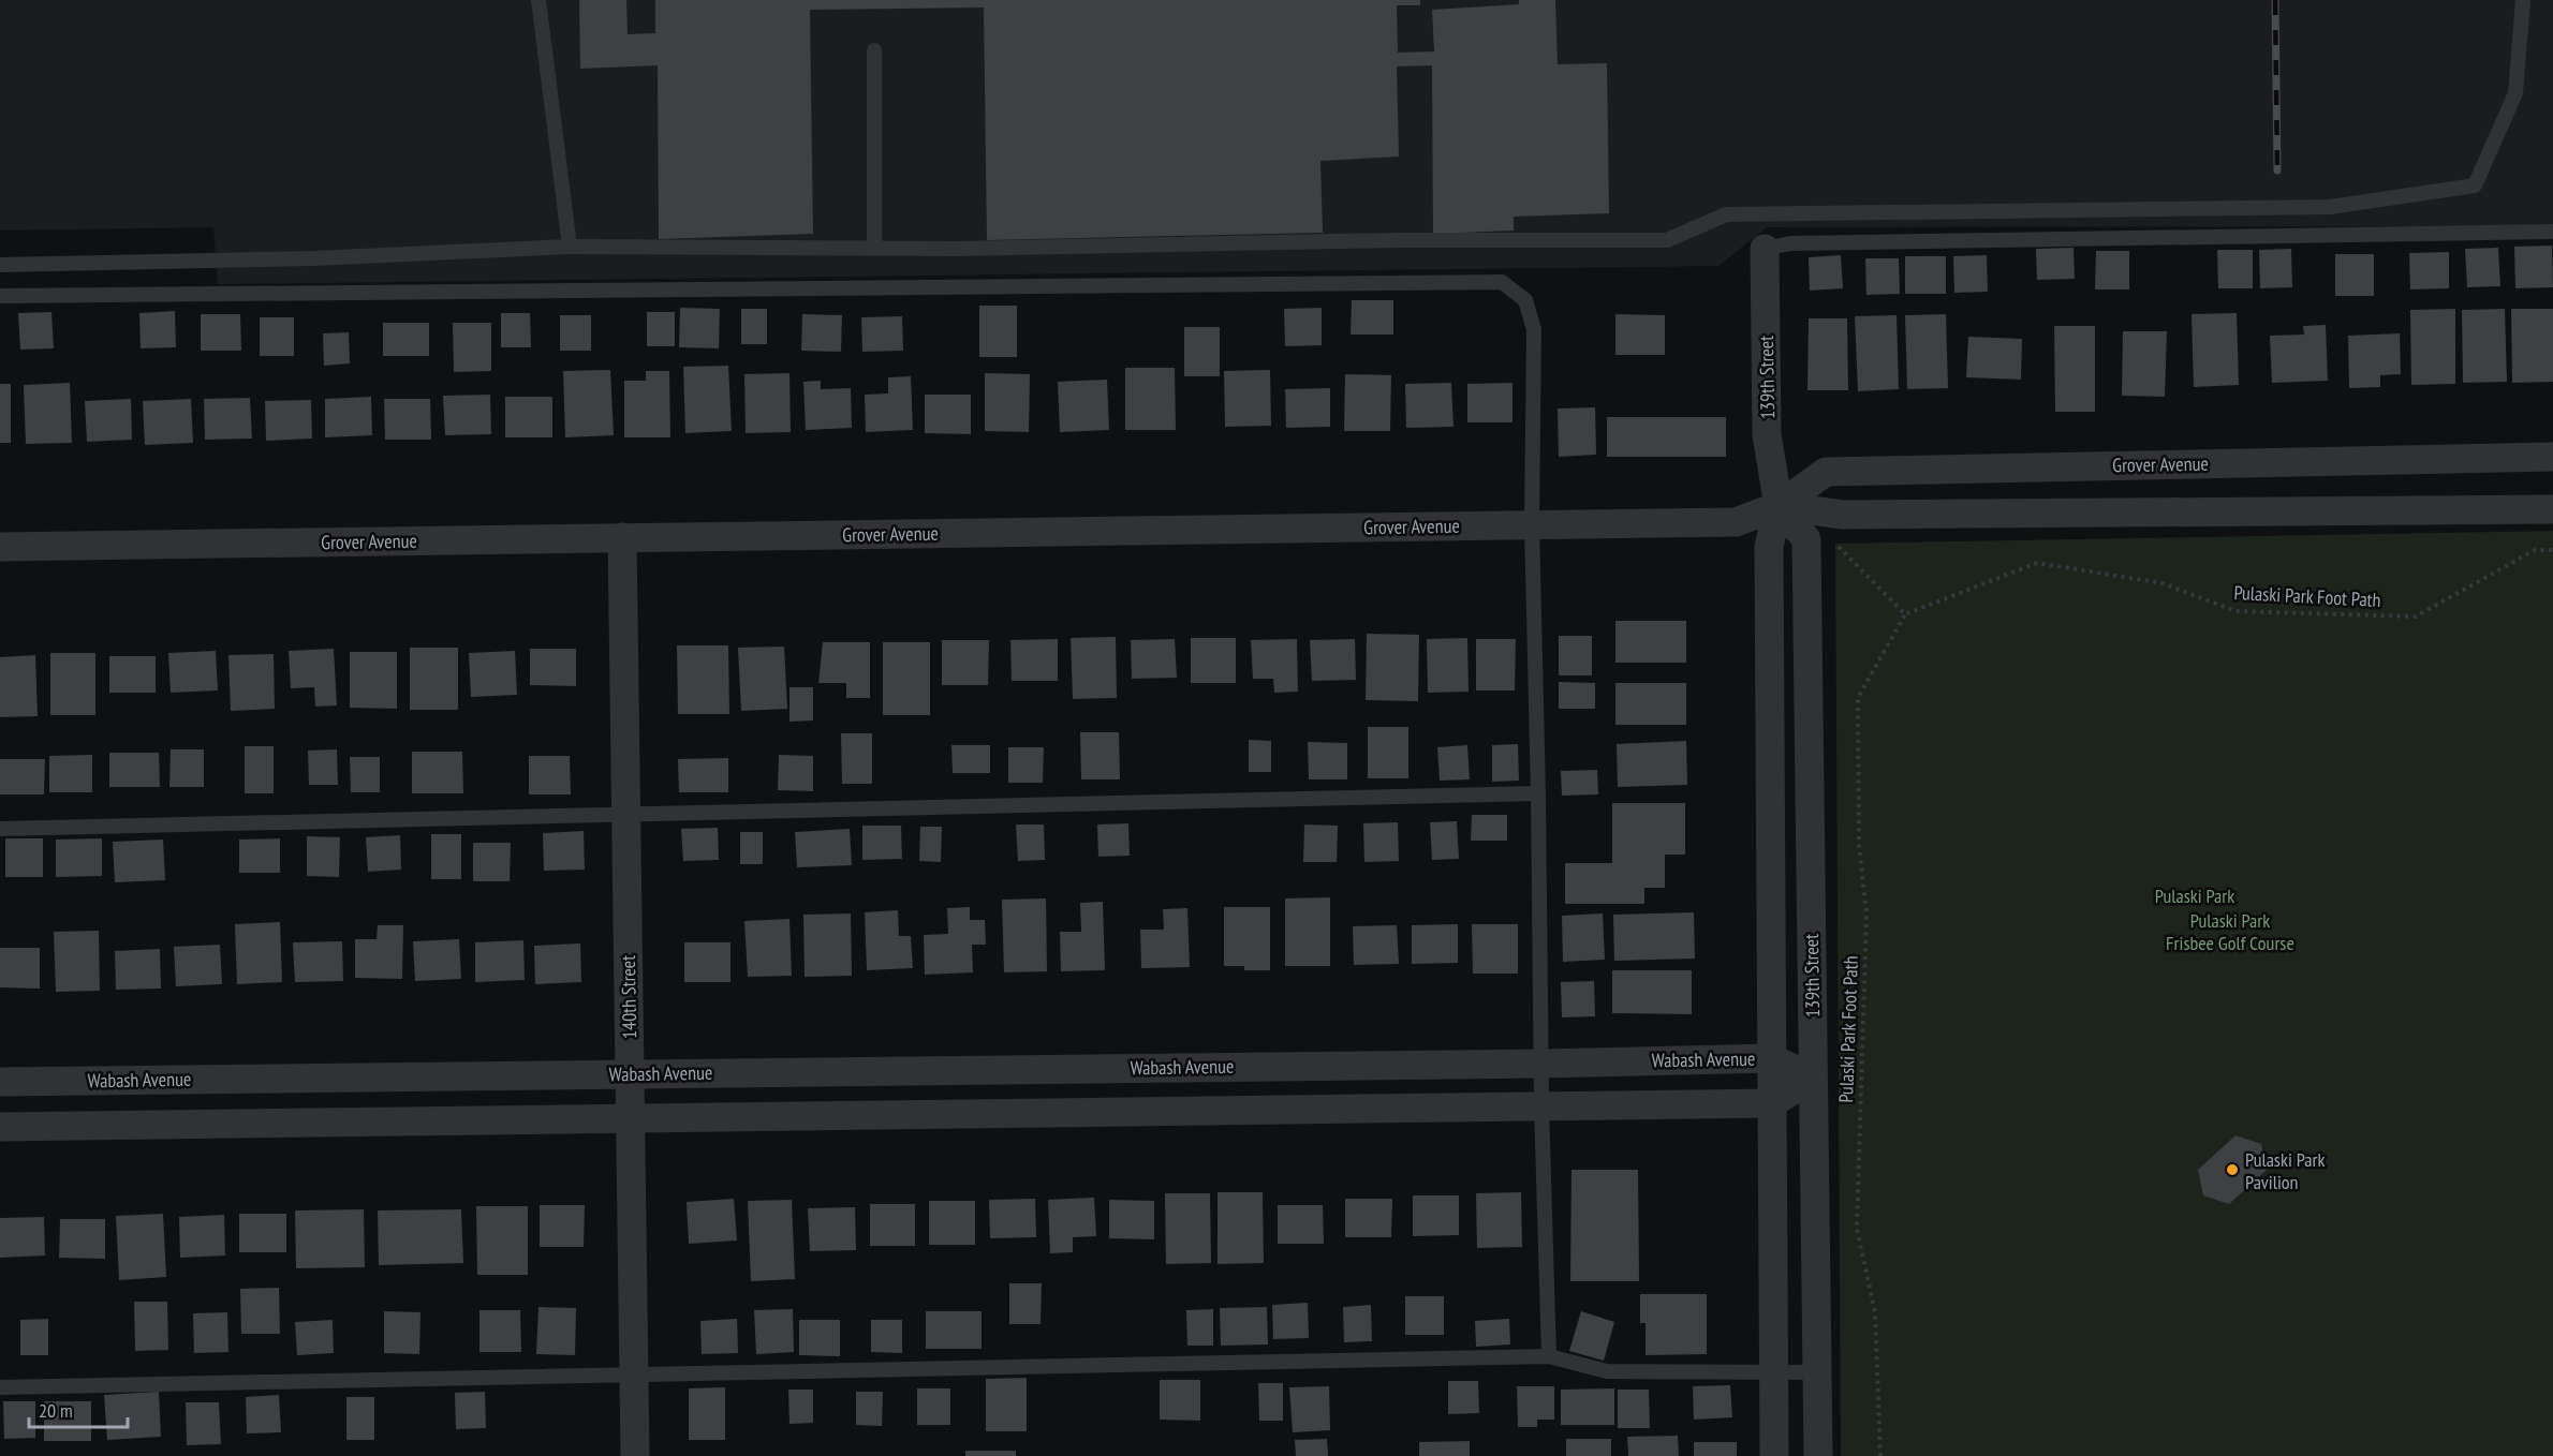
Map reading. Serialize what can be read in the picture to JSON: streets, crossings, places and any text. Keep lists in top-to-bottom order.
{
  "streets": {
    "street": [
      "139th Street",
      "Grover Avenue",
      "140th Street",
      "Wabash Avenue"
    ],
    "path": ["Pulaski Park Foot Path"]
  },
  "crossings": [
    ["139th Street", "Grover Avenue"],
    ["139th Street", "Wabash Avenue"],
    ["Grover Avenue", "140th Street"],
    ["140th Street", "Wabash Avenue"]
  ],
  "parks": ["Pulaski Park", "Pulaski Park Frisbee Golf Course"],
  "places": ["Pulaski Park Pavilion"],
  "scale_bar": "20 m"
}
